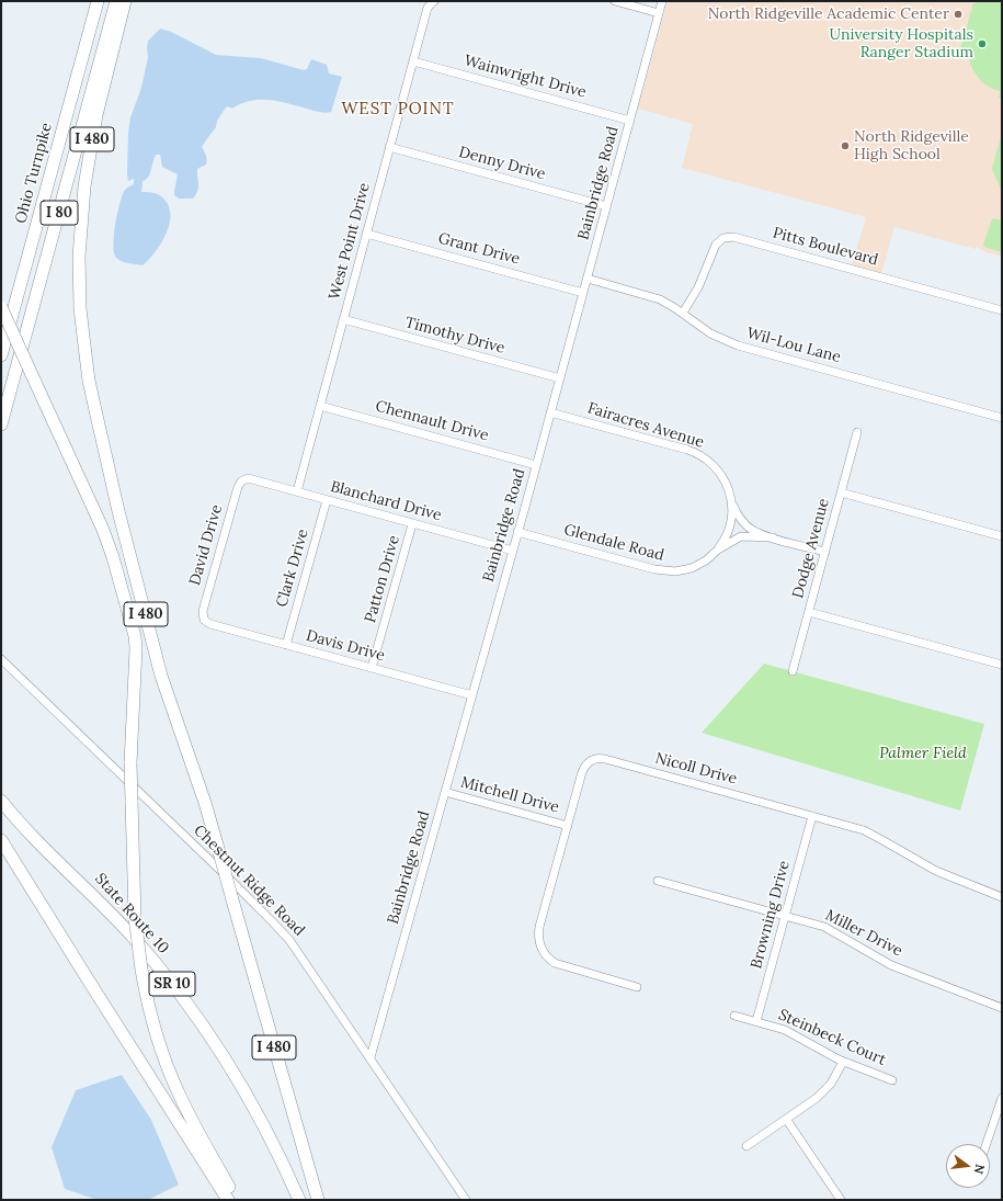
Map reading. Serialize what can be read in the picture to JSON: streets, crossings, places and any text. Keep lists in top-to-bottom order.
{
  "streets": {
    "highway": [
      "I 480",
      "Ohio Turnpike",
      "I 80",
      "State Route 10",
      "SR 10"
    ],
    "street": [
      "Wainwright Drive",
      "Denny Drive",
      "Bainbridge Road",
      "West Point Drive",
      "Pitts Boulevard",
      "Grant Drive",
      "Timothy Drive",
      "Wil-Lou Lane",
      "Chennault Drive",
      "Fairacres Avenue",
      "Blanchard Drive",
      "Glendale Road",
      "David Drive",
      "Dodge Avenue",
      "Clark Drive",
      "Patton Drive",
      "Davis Drive",
      "Nicoll Drive",
      "Mitchell Drive",
      "Chestnut Ridge Road",
      "Browning Drive",
      "Miller Drive",
      "Steinbeck Court"
    ]
  },
  "crossings": [
    ["Wainwright Drive", "Bainbridge Road"],
    ["Wainwright Drive", "West Point Drive"],
    ["Denny Drive", "Bainbridge Road"],
    ["Denny Drive", "West Point Drive"],
    ["Bainbridge Road", "Grant Drive"],
    ["Bainbridge Road", "Timothy Drive"],
    ["Bainbridge Road", "Wil-Lou Lane"],
    ["Bainbridge Road", "Chennault Drive"],
    ["Bainbridge Road", "Fairacres Avenue"],
    ["Bainbridge Road", "Blanchard Drive"],
    ["Bainbridge Road", "Glendale Road"],
    ["Bainbridge Road", "Davis Drive"],
    ["Bainbridge Road", "Mitchell Drive"],
    ["Bainbridge Road", "Chestnut Ridge Road"],
    ["West Point Drive", "Grant Drive"],
    ["West Point Drive", "Timothy Drive"],
    ["West Point Drive", "Chennault Drive"],
    ["West Point Drive", "Blanchard Drive"],
    ["Pitts Boulevard", "Wil-Lou Lane"],
    ["Fairacres Avenue", "Glendale Road"],
    ["Fairacres Avenue", "Dodge Avenue"],
    ["Blanchard Drive", "David Drive"],
    ["Blanchard Drive", "Clark Drive"],
    ["Blanchard Drive", "Patton Drive"],
    ["David Drive", "Davis Drive"],
    ["Clark Drive", "Davis Drive"],
    ["Patton Drive", "Davis Drive"],
    ["Nicoll Drive", "Mitchell Drive"],
    ["Nicoll Drive", "Browning Drive"],
    ["Browning Drive", "Miller Drive"],
    ["Browning Drive", "Steinbeck Court"]
  ],
  "districts": ["WEST POINT"],
  "parks": ["Palmer Field"],
  "places": ["North Ridgeville Academic Center", "University Hospitals Ranger Stadium", "North Ridgeville High School"],
  "north": "right"
}
